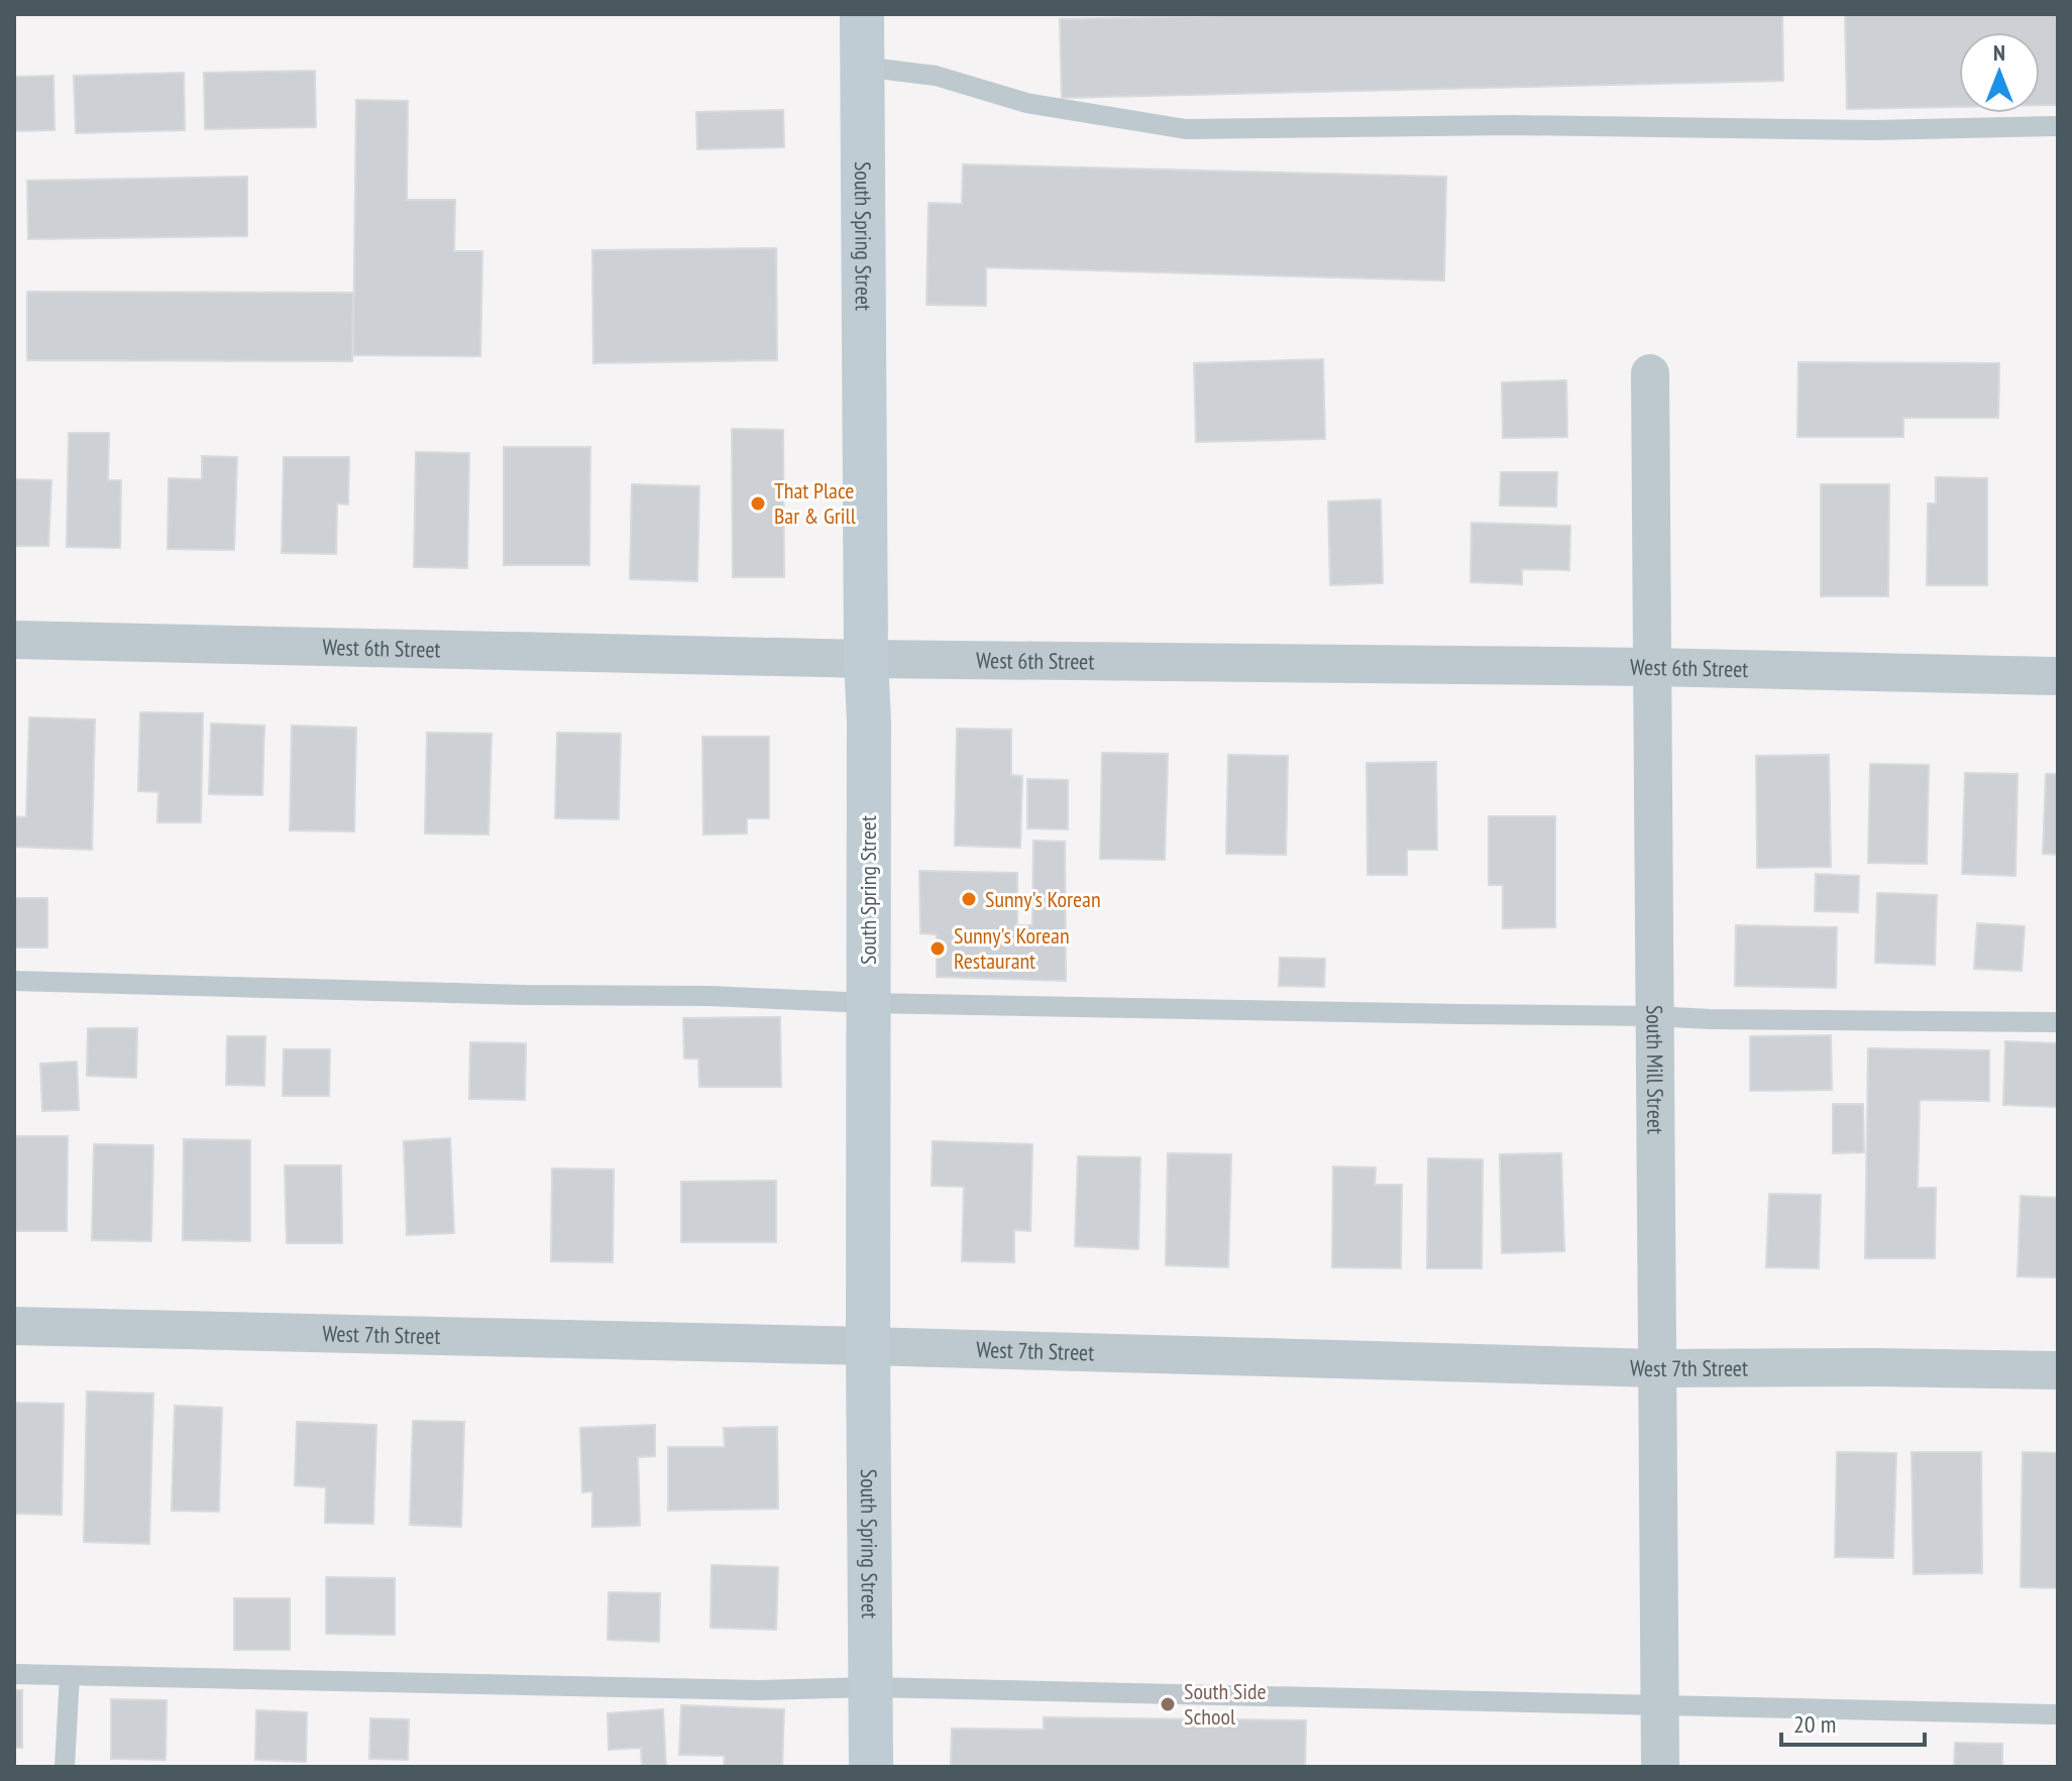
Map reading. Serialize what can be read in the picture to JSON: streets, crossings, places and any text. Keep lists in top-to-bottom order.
{
  "streets": {
    "street": [
      "South Spring Street",
      "West 6th Street",
      "South Mill Street",
      "West 7th Street"
    ]
  },
  "crossings": [
    ["South Spring Street", "West 6th Street"],
    ["South Spring Street", "West 7th Street"],
    ["West 6th Street", "South Mill Street"],
    ["South Mill Street", "West 7th Street"]
  ],
  "places": [
    "That Place Bar & Grill",
    "Sunny's Korean",
    "Sunny's Korean Restaurant",
    "South Side School"
  ],
  "scale_bar": "20 m",
  "north": "top"
}
